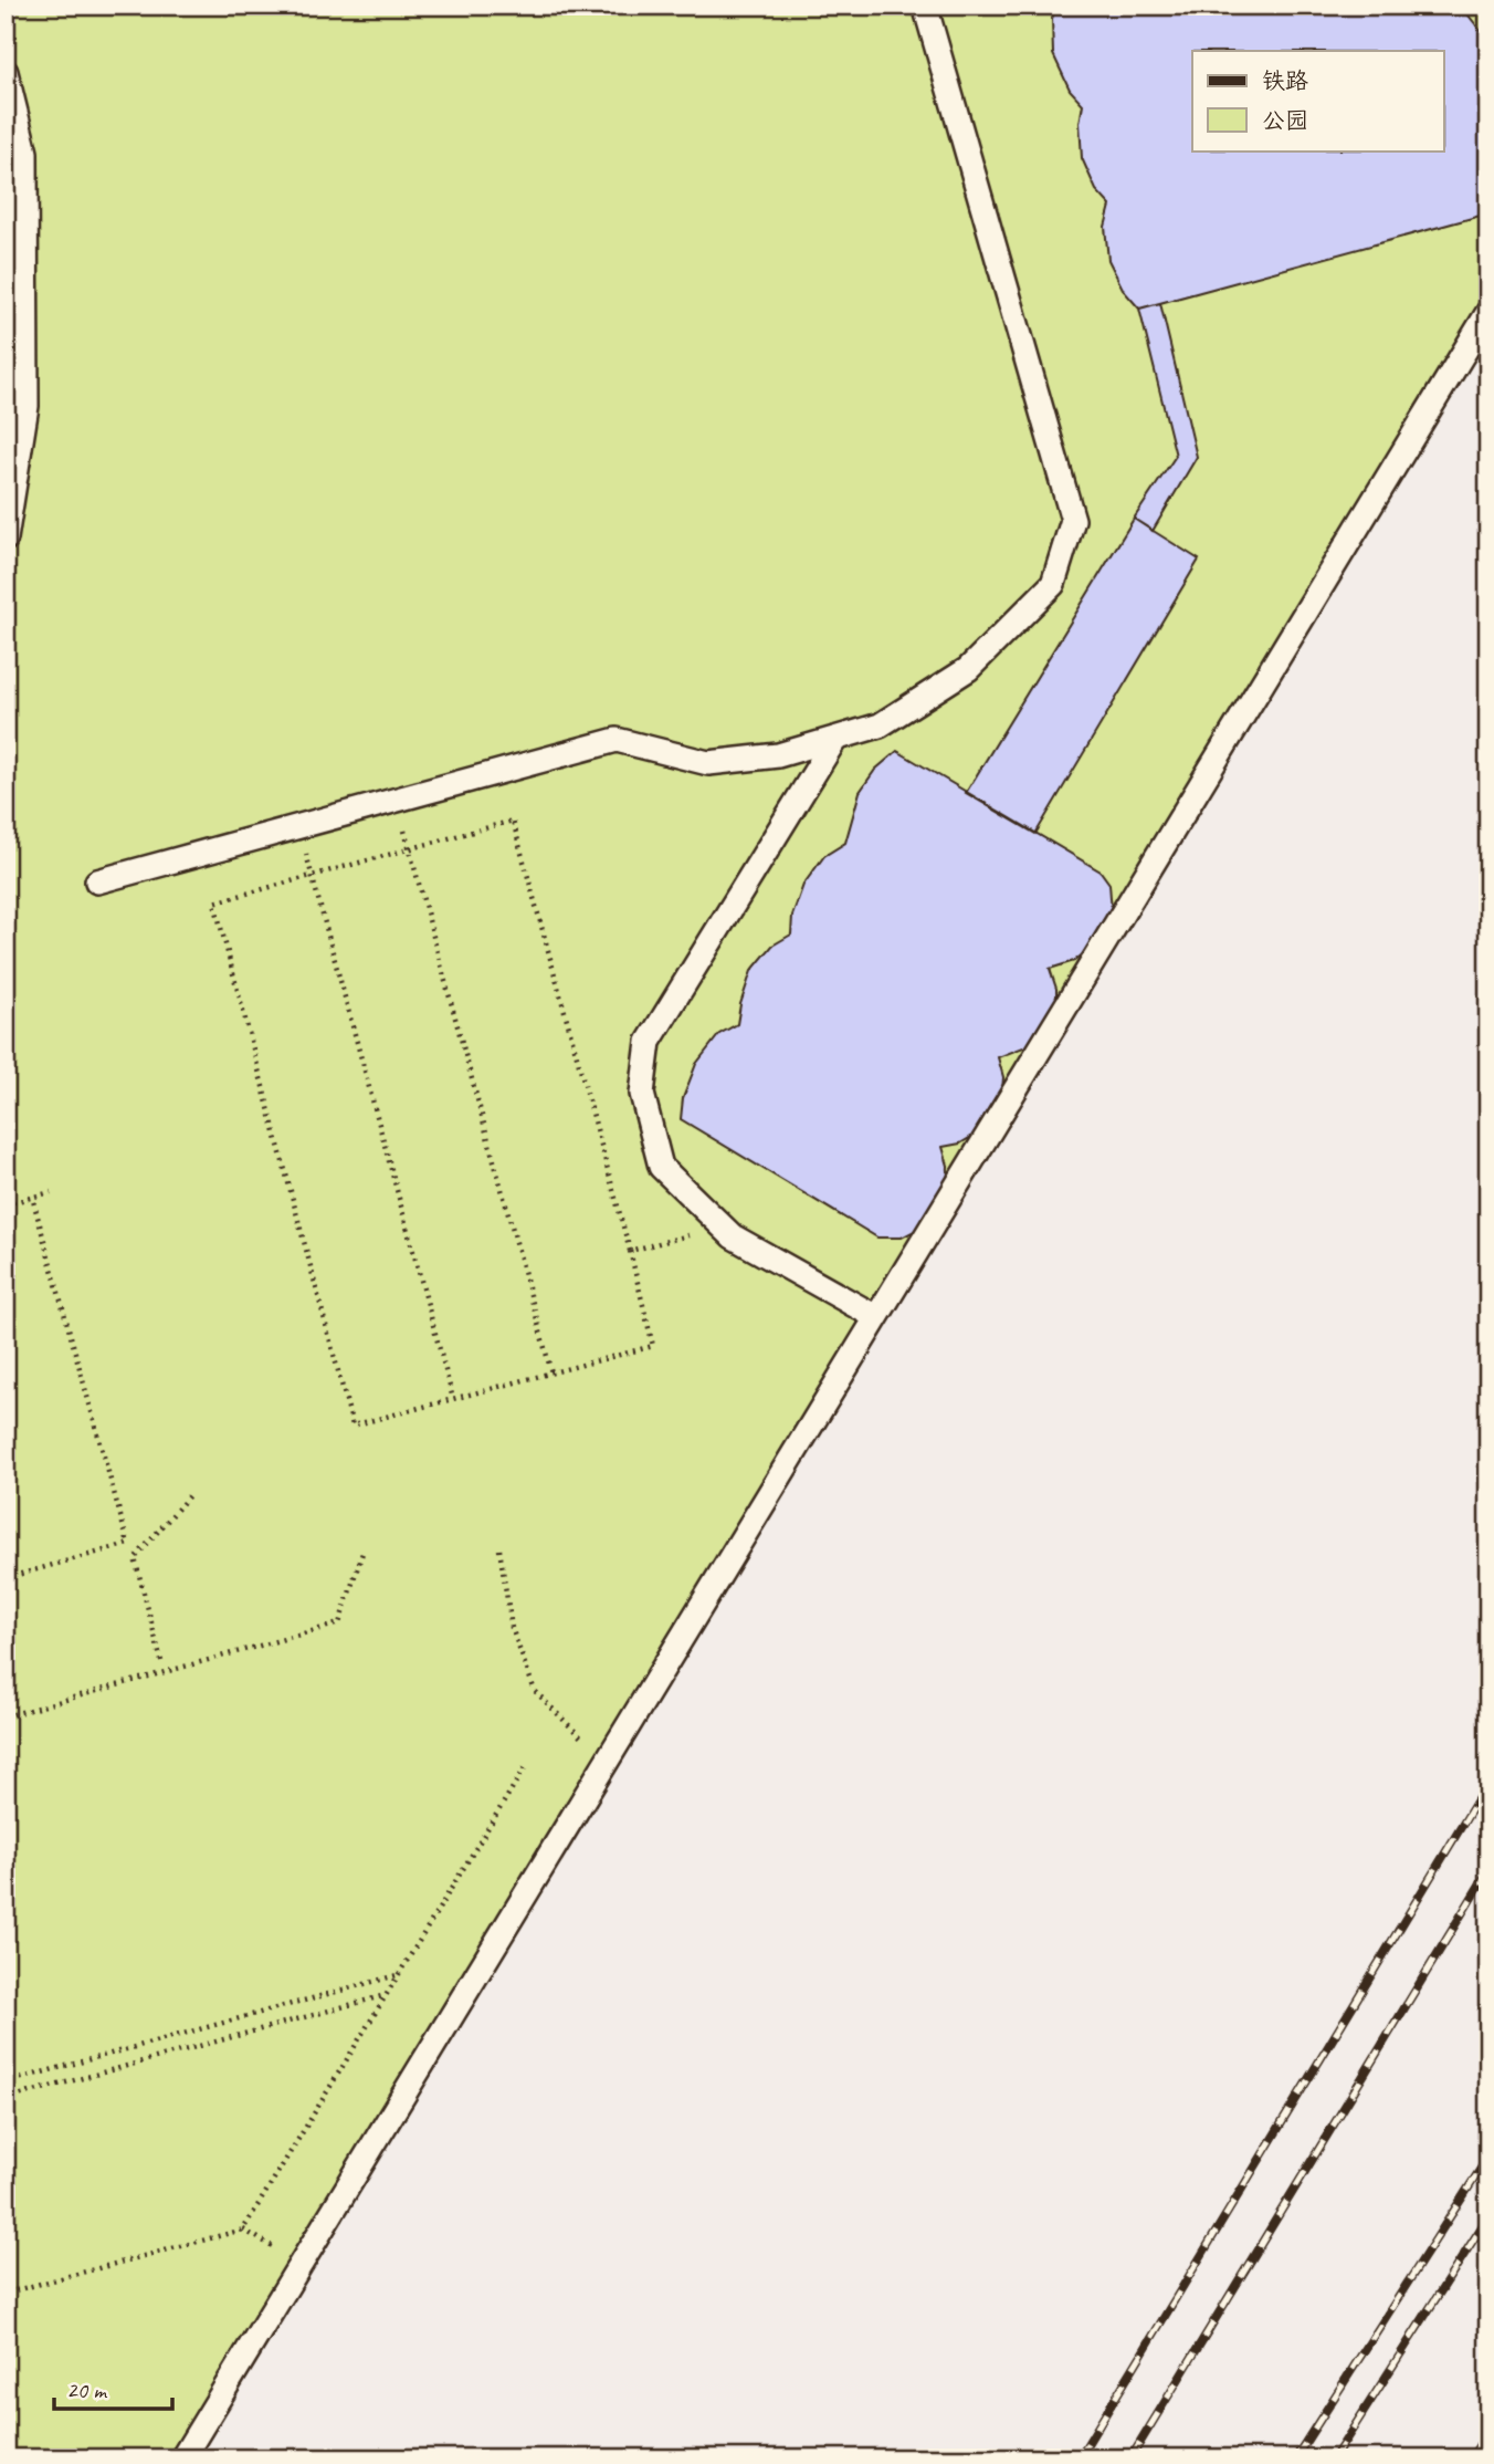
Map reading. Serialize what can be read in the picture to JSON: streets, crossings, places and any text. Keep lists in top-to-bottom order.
{
  "legend": ["铁路", "公园"],
  "scale_bar": "20 m"
}
